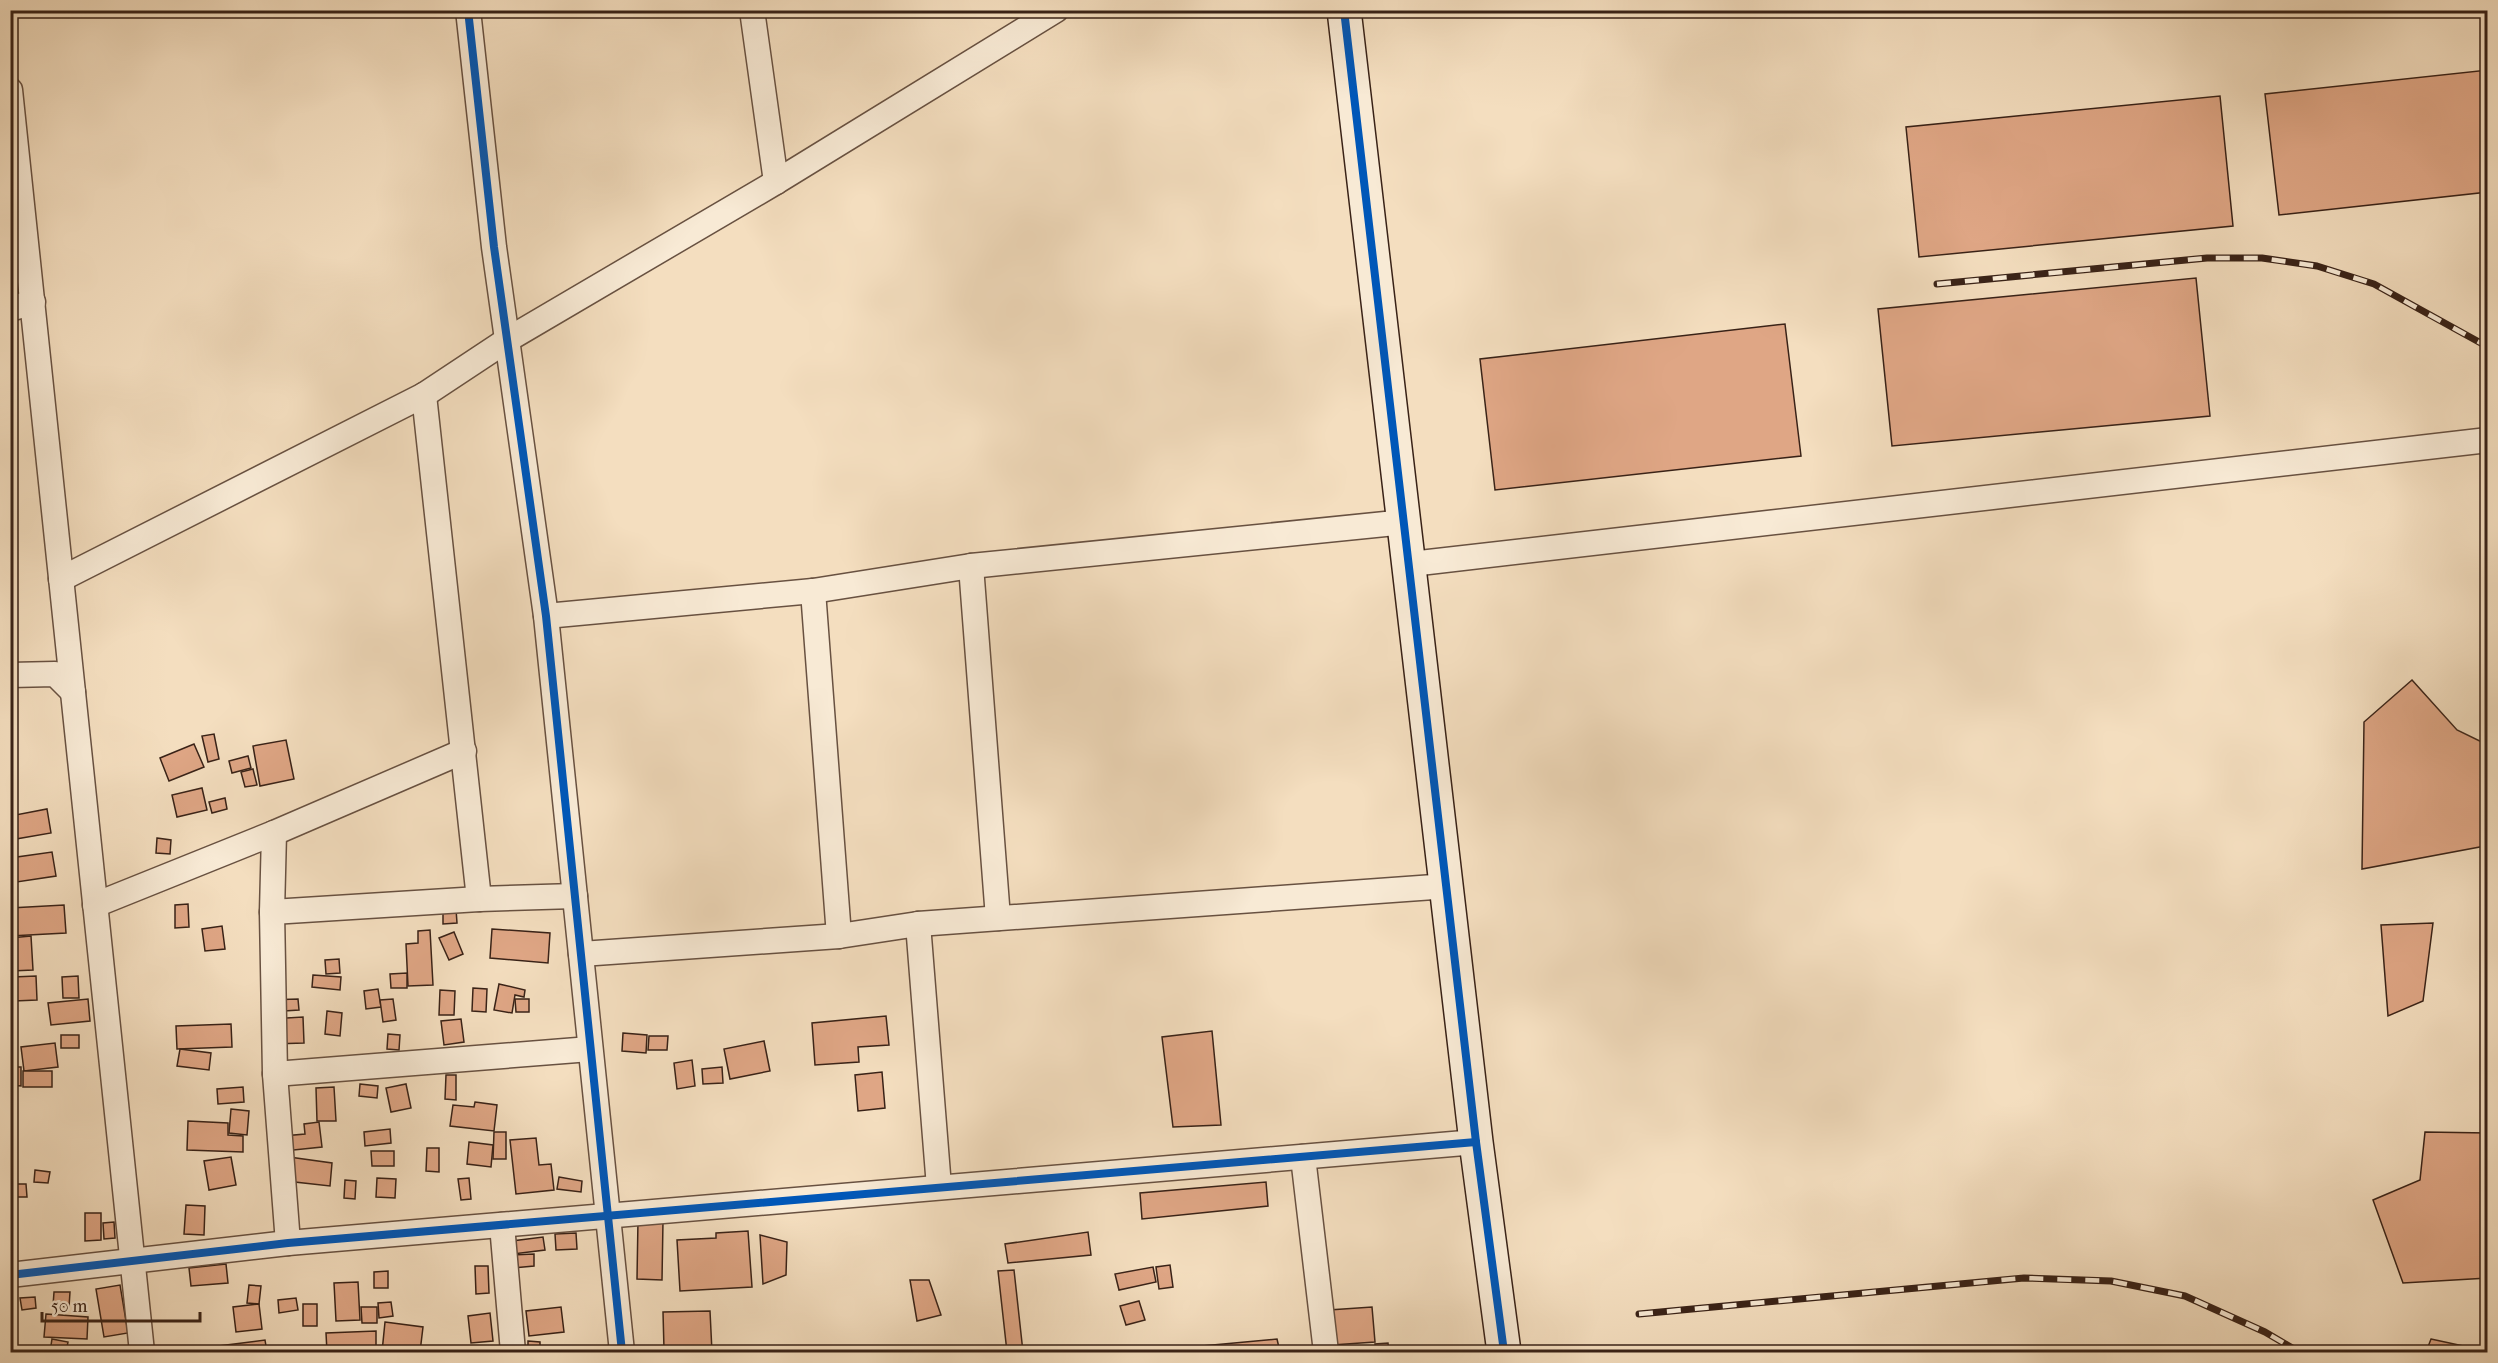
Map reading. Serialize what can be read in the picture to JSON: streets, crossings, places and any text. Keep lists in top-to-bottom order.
{
  "scale_bar": "50 m"
}
